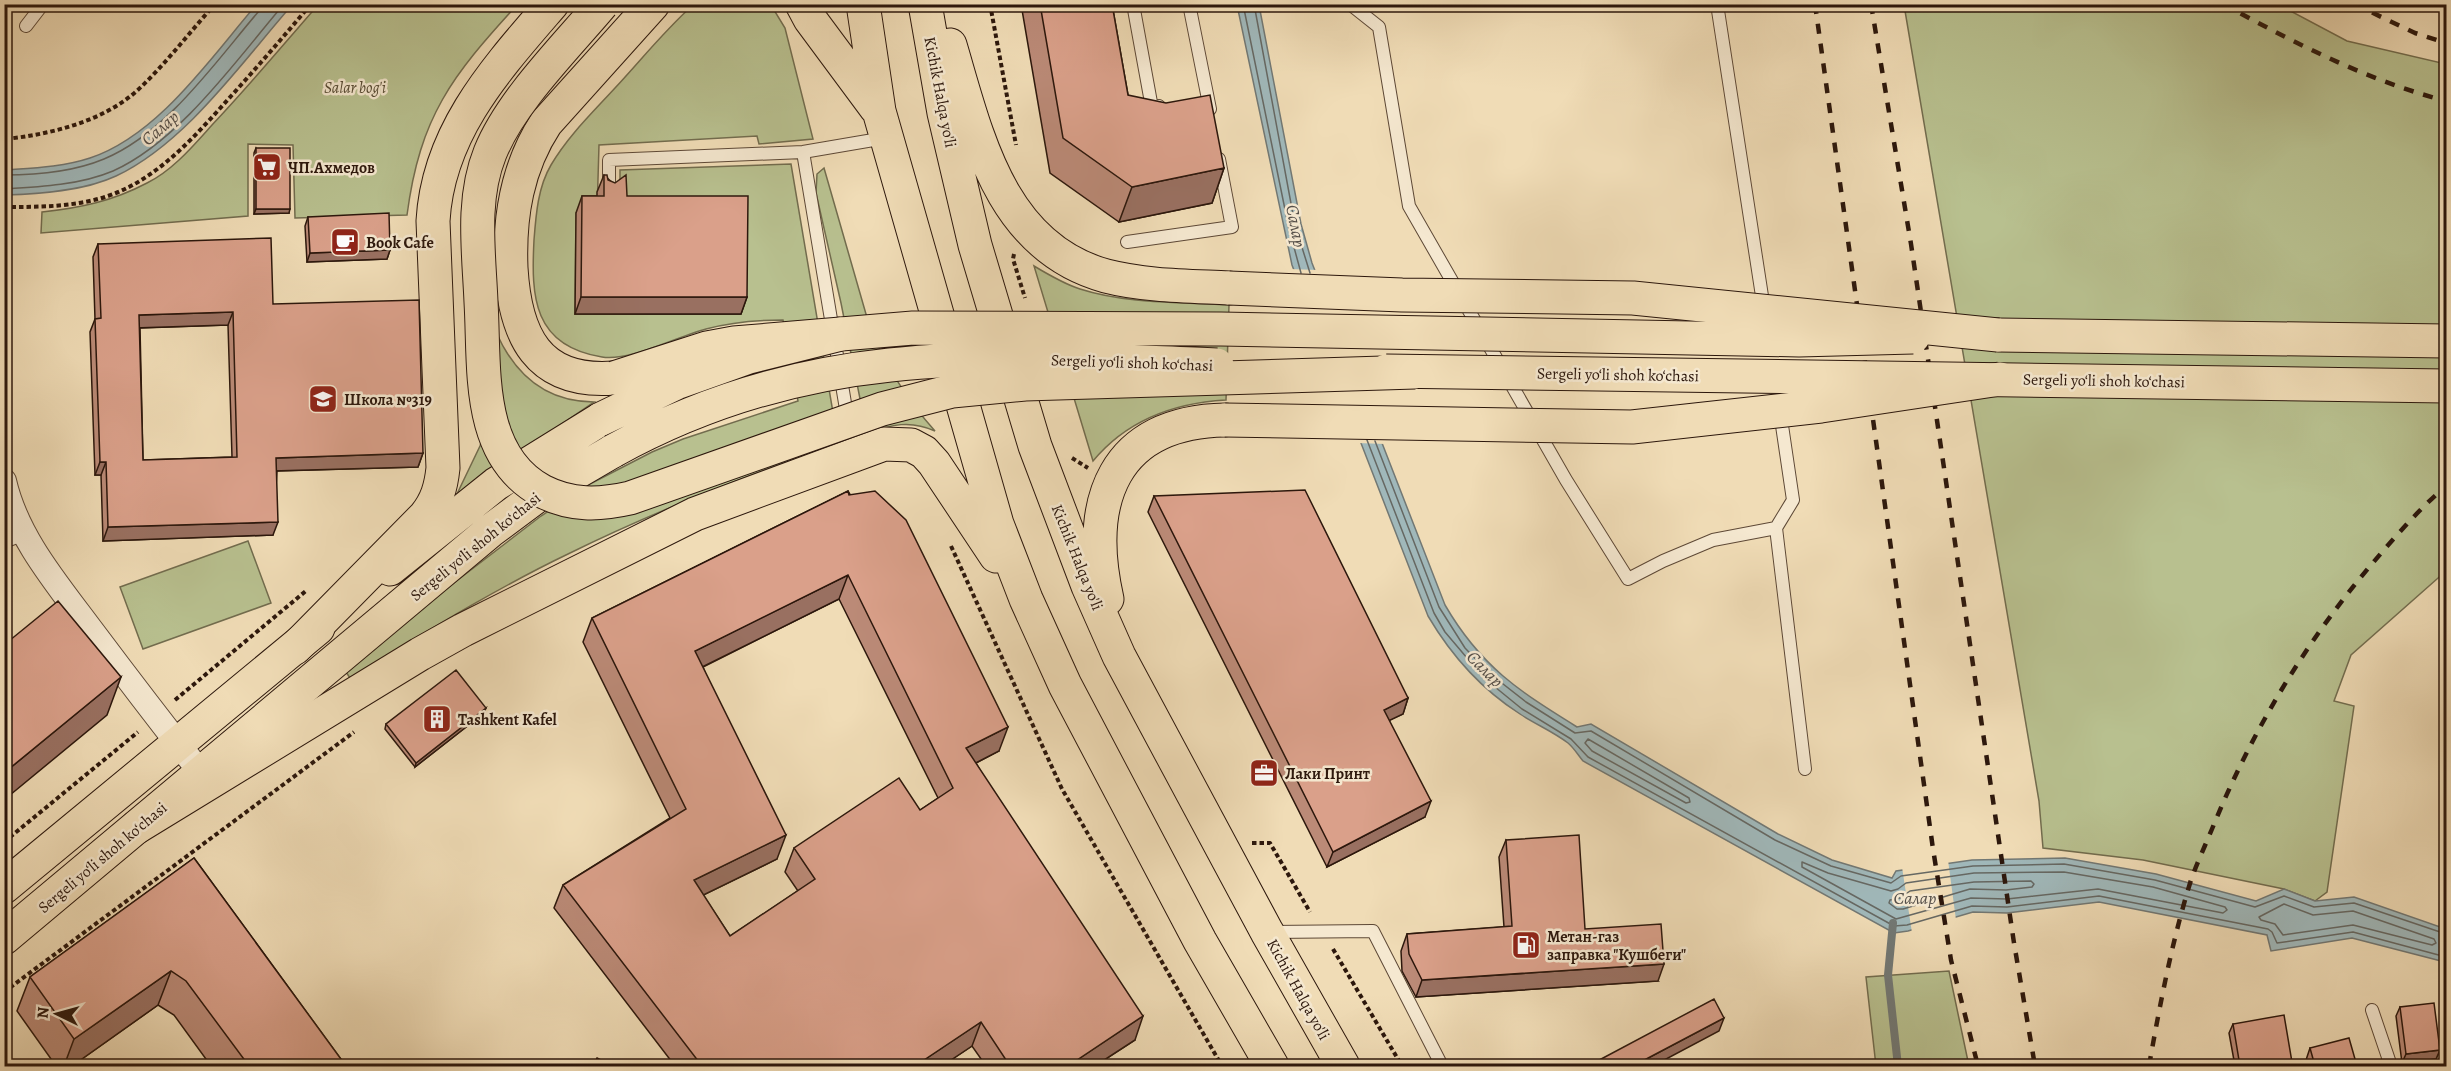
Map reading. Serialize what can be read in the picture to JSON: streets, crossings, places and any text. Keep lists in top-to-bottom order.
{
  "streets": {
    "main road": ["Kichik Halqa yo'li", "Sergeli yo‘li shoh ko‘chasi"]
  },
  "water": ["Салар"],
  "parks": ["Salar bog'i"],
  "places": {
    "supermarket": ["ЧП.Ахмедов"],
    "cafe": ["Book Cafe"],
    "school or university": ["Школа №319"],
    "building": ["Tashkent Kafel"],
    "office": ["Лаки Принт"],
    "fuel station": ["Метан-газ заправка \"Кушбеги\""]
  },
  "north": "left"
}
